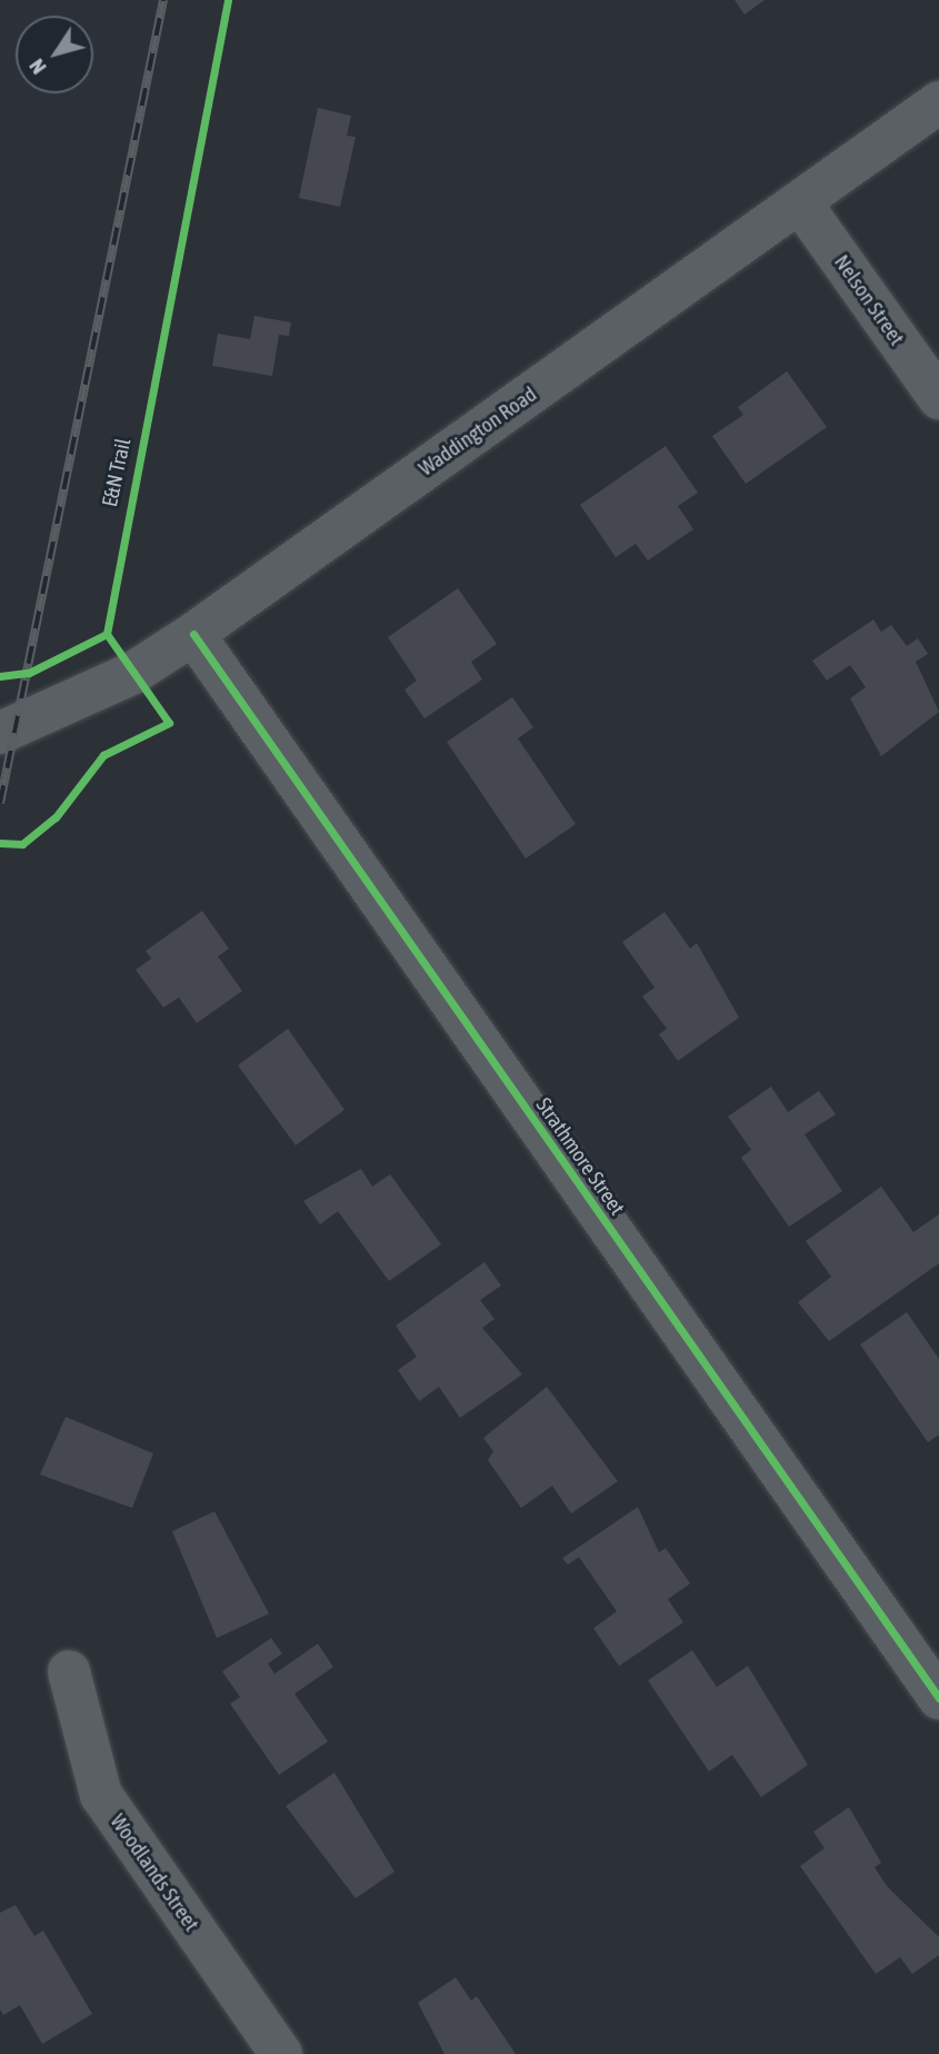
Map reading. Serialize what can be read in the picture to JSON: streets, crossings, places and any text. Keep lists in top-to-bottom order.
{
  "streets": {
    "street": [
      "Nelson Street",
      "Waddington Road",
      "Strathmore Street",
      "Woodlands Street"
    ],
    "cycle path": ["E&N Trail"]
  },
  "crossings": [
    ["Nelson Street", "Waddington Road"],
    ["Waddington Road", "Strathmore Street"]
  ],
  "north": "bottom left"
}
